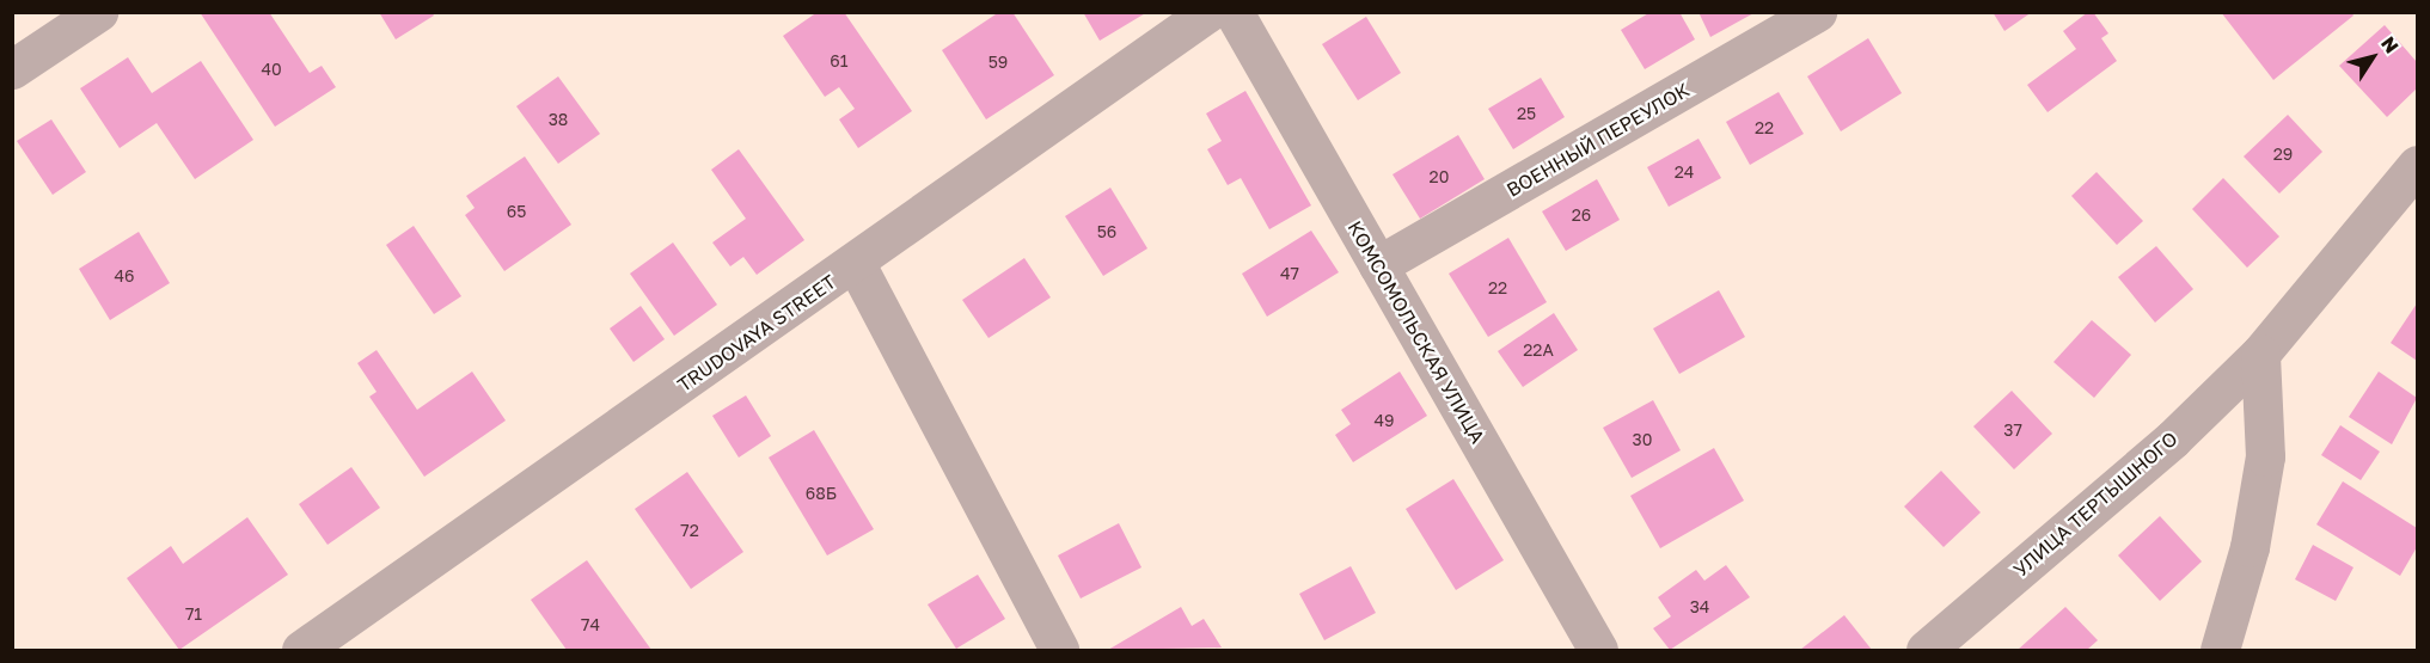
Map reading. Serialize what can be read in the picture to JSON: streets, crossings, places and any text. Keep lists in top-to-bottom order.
{
  "streets": {
    "street": [
      "ВОЕННЫЙ ПЕРЕУЛОК",
      "КОМСОМОЛЬСКАЯ УЛИЦА",
      "TRUDOVAYA STREET",
      "УЛИЦА ТЕРТЫШНОГО"
    ]
  },
  "crossings": [
    ["ВОЕННЫЙ ПЕРЕУЛОК", "КОМСОМОЛЬСКАЯ УЛИЦА"]
  ],
  "house_numbers": [
    "61",
    "59",
    "40",
    "25",
    "38",
    "22",
    "29",
    "24",
    "20",
    "65",
    "26",
    "56",
    "47",
    "46",
    "22",
    "22А",
    "49",
    "37",
    "30",
    "68Б",
    "72",
    "34",
    "71",
    "74"
  ],
  "north": "top right"
}
